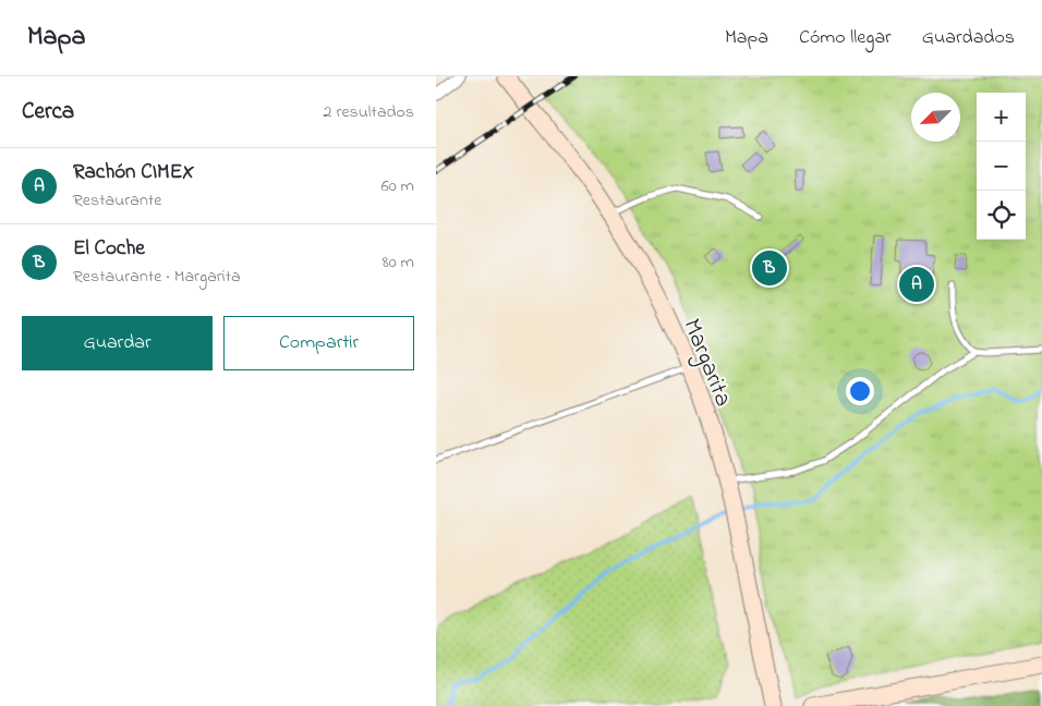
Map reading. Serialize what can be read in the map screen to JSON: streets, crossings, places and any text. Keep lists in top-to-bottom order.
{
  "streets": {
    "main road": ["Margarita"]
  },
  "north": "bottom left",
  "page": {
    "header": "Mapa",
    "nav": ["Mapa", "Cómo llegar", "Guardados"],
    "heading": ["Cerca", "2 resultados"],
    "map_buttons": ["+", "−"],
    "list": [
      {
        "mark": "A",
        "name": "Rachón CIMEX",
        "note": "Restaurante",
        "value": "60 m"
      },
      {
        "mark": "B",
        "name": "El Coche",
        "note": "Restaurante · Margarita",
        "value": "80 m"
      }
    ],
    "pins": ["B", "A"],
    "buttons": ["Guardar", "Compartir"]
  }
}
